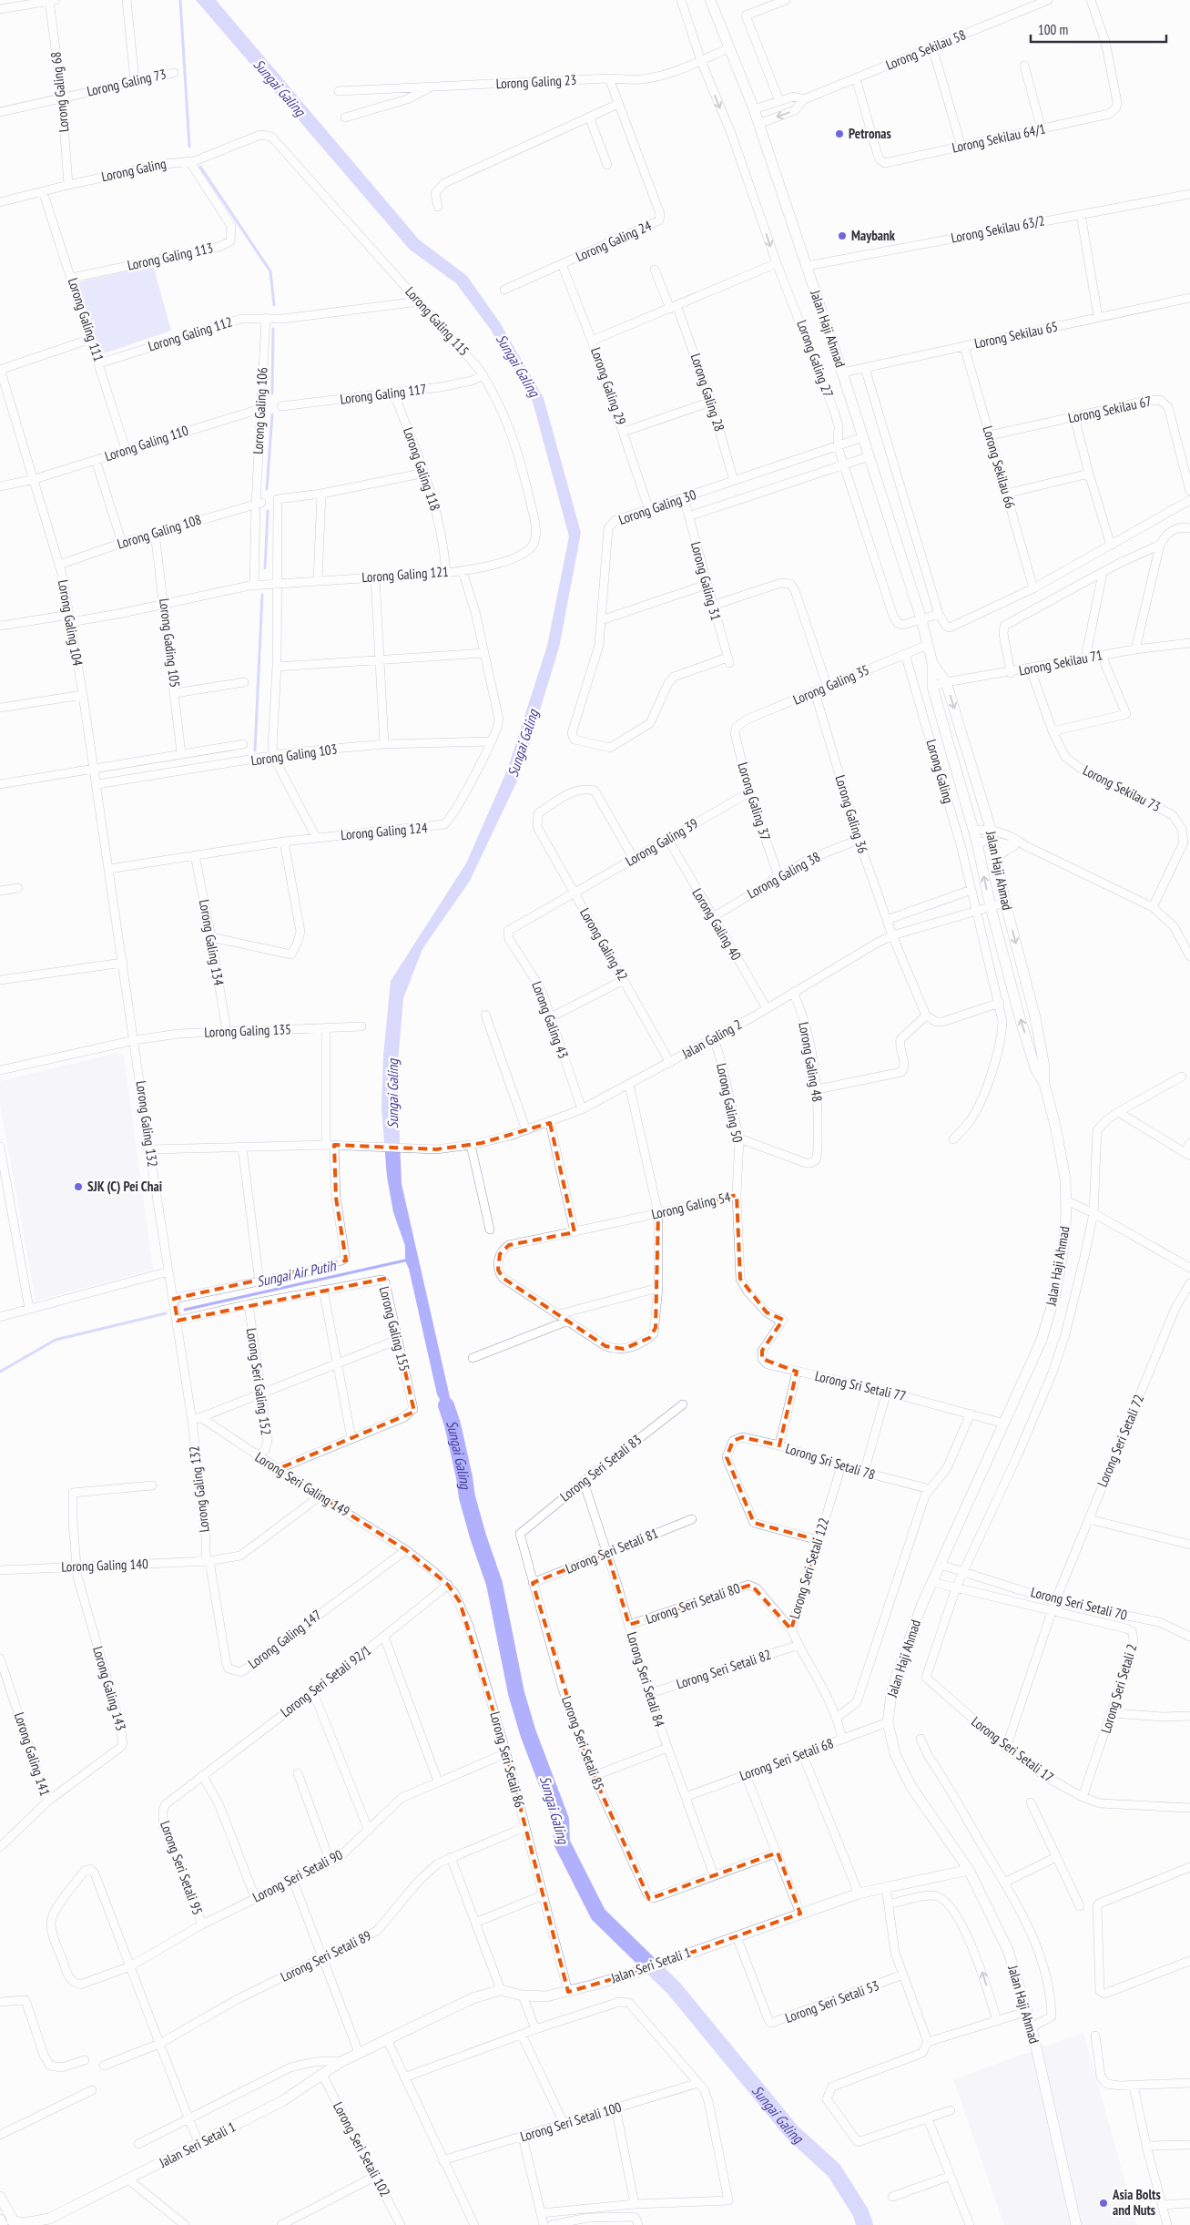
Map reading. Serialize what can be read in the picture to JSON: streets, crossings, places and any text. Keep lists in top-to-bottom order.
{
  "streets": {
    "street": [
      "Lorong Sekilau 58",
      "Lorong Galing 23",
      "Lorong Galing 73",
      "Lorong Galing 68",
      "Lorong Sekilau 64/1",
      "Lorong Galing",
      "Lorong Sekilau 63/2",
      "Lorong Galing 24",
      "Lorong Galing 113",
      "Lorong Galing 111",
      "Lorong Galing 115",
      "Jalan Haji Ahmad",
      "Lorong Galing 112",
      "Lorong Sekilau 65",
      "Lorong Galing 27",
      "Lorong Galing 29",
      "Lorong Galing 28",
      "Lorong Galing 117",
      "Lorong Sekilau 67",
      "Lorong Galing 106",
      "Lorong Galing 110",
      "Lorong Sekilau 66",
      "Lorong Galing 118",
      "Lorong Galing 30",
      "Lorong Galing 108",
      "Lorong Galing 121",
      "Lorong Galing 31",
      "Lorong Galing 104",
      "Lorong Gading 105",
      "Lorong Sekilau 71",
      "Lorong Galing 35",
      "Lorong Galing 103",
      "Lorong Sekilau 73",
      "Lorong Galing 37",
      "Lorong Galing 36",
      "Lorong Galing 124",
      "Lorong Galing 39",
      "Lorong Galing 38",
      "Lorong Galing 40",
      "Lorong Galing 134",
      "Lorong Galing 42",
      "Lorong Galing 43",
      "Lorong Galing 135",
      "Jalan Galing 2",
      "Lorong Galing 48",
      "Lorong Galing 50",
      "Lorong Galing 132",
      "Lorong Galing 54",
      "Lorong Galing 155",
      "Lorong Seri Galing 152",
      "Lorong Sri Setali 77",
      "Lorong Seri Setali 72",
      "Lorong Sri Setali 78",
      "Lorong Seri Setali 83",
      "Lorong Seri Galing 149",
      "Lorong Seri Setali 81",
      "Lorong Galing 140",
      "Lorong Seri Setali 122",
      "Lorong Seri Setali 80",
      "Lorong Seri Setali 70",
      "Lorong Galing 147",
      "Lorong Seri Setali 82",
      "Lorong Seri Setali 84",
      "Lorong Seri Setali 92/1",
      "Lorong Galing 143",
      "Lorong Seri Setali 2",
      "Lorong Seri Setali 85",
      "Lorong Seri Setali 17",
      "Lorong Galing 141",
      "Lorong Seri Setali 86",
      "Lorong Seri Setali 68",
      "Lorong Seri Setali 95",
      "Lorong Seri Setali 90",
      "Lorong Seri Setali 89",
      "Jalan Seri Setali 1",
      "Lorong Seri Setali 53",
      "Lorong Seri Setali 100",
      "Lorong Seri Setali 102"
    ]
  },
  "crossings": [
    ["Lorong Sekilau 58", "Lorong Sekilau 64/1"],
    ["Lorong Sekilau 58", "Jalan Haji Ahmad"],
    ["Lorong Galing 23", "Lorong Galing 24"],
    ["Lorong Galing 23", "Jalan Haji Ahmad"],
    ["Lorong Galing 73", "Lorong Galing 68"],
    ["Lorong Galing 68", "Lorong Galing"],
    ["Lorong Galing", "Lorong Galing 113"],
    ["Lorong Galing", "Lorong Galing 111"],
    ["Lorong Galing", "Lorong Galing 115"],
    ["Lorong Galing", "Lorong Galing 35"],
    ["Lorong Galing", "Jalan Galing 2"],
    ["Lorong Sekilau 63/2", "Jalan Haji Ahmad"],
    ["Lorong Galing 24", "Lorong Galing 29"],
    ["Lorong Galing 113", "Lorong Galing 111"],
    ["Lorong Galing 111", "Lorong Galing 112"],
    ["Lorong Galing 111", "Lorong Galing 110"],
    ["Lorong Galing 115", "Lorong Galing 112"],
    ["Lorong Galing 115", "Lorong Galing 117"],
    ["Lorong Galing 115", "Lorong Galing 121"],
    ["Jalan Haji Ahmad", "Lorong Sekilau 65"],
    ["Jalan Haji Ahmad", "Lorong Galing 27"],
    ["Jalan Haji Ahmad", "Lorong Galing 30"],
    ["Jalan Haji Ahmad", "Lorong Sekilau 71"],
    ["Jalan Haji Ahmad", "Lorong Galing 35"],
    ["Jalan Haji Ahmad", "Jalan Galing 2"],
    ["Jalan Haji Ahmad", "Lorong Sri Setali 77"],
    ["Jalan Haji Ahmad", "Lorong Seri Setali 70"],
    ["Jalan Haji Ahmad", "Lorong Seri Setali 68"],
    ["Jalan Haji Ahmad", "Jalan Seri Setali 1"],
    ["Lorong Galing 112", "Lorong Galing 106"],
    ["Lorong Sekilau 65", "Lorong Sekilau 66"],
    ["Lorong Galing 27", "Lorong Galing 30"],
    ["Lorong Galing 29", "Lorong Galing 30"],
    ["Lorong Galing 28", "Lorong Galing 30"],
    ["Lorong Galing 117", "Lorong Galing 118"],
    ["Lorong Sekilau 67", "Lorong Sekilau 66"],
    ["Lorong Galing 106", "Lorong Galing 110"],
    ["Lorong Galing 106", "Lorong Galing 108"],
    ["Lorong Galing 106", "Lorong Galing 121"],
    ["Lorong Galing 110", "Lorong Galing 104"],
    ["Lorong Galing 118", "Lorong Galing 121"],
    ["Lorong Galing 30", "Lorong Galing 31"],
    ["Lorong Galing 108", "Lorong Galing 104"],
    ["Lorong Galing 108", "Lorong Gading 105"],
    ["Lorong Galing 121", "Lorong Galing 104"],
    ["Lorong Galing 121", "Lorong Gading 105"],
    ["Lorong Galing 121", "Lorong Galing 124"],
    ["Lorong Galing 104", "Lorong Galing 132"],
    ["Lorong Sekilau 71", "Lorong Sekilau 73"],
    ["Lorong Galing 35", "Lorong Galing 37"],
    ["Lorong Galing 35", "Lorong Galing 36"],
    ["Lorong Galing 103", "Lorong Galing 124"],
    ["Lorong Galing 103", "Lorong Galing 132"],
    ["Lorong Galing 37", "Lorong Galing 39"],
    ["Lorong Galing 37", "Lorong Galing 38"],
    ["Lorong Galing 36", "Lorong Galing 38"],
    ["Lorong Galing 36", "Jalan Galing 2"],
    ["Lorong Galing 124", "Lorong Galing 134"],
    ["Lorong Galing 124", "Lorong Galing 132"],
    ["Lorong Galing 39", "Lorong Galing 40"],
    ["Lorong Galing 39", "Lorong Galing 42"],
    ["Lorong Galing 39", "Lorong Galing 43"],
    ["Lorong Galing 38", "Lorong Galing 40"],
    ["Lorong Galing 40", "Jalan Galing 2"],
    ["Lorong Galing 134", "Lorong Galing 135"],
    ["Lorong Galing 42", "Lorong Galing 43"],
    ["Lorong Galing 42", "Jalan Galing 2"],
    ["Lorong Galing 43", "Jalan Galing 2"],
    ["Lorong Galing 135", "Lorong Galing 132"],
    ["Jalan Galing 2", "Lorong Galing 48"],
    ["Jalan Galing 2", "Lorong Galing 50"],
    ["Jalan Galing 2", "Lorong Galing 132"],
    ["Lorong Galing 48", "Lorong Galing 50"],
    ["Lorong Galing 50", "Lorong Galing 54"],
    ["Lorong Galing 132", "Lorong Galing 155"],
    ["Lorong Galing 132", "Lorong Galing 140"],
    ["Lorong Galing 132", "Lorong Galing 147"],
    ["Lorong Galing 54", "Lorong Sri Setali 77"],
    ["Lorong Galing 155", "Lorong Seri Galing 152"],
    ["Lorong Galing 155", "Lorong Seri Galing 149"],
    ["Lorong Seri Galing 152", "Lorong Seri Galing 149"],
    ["Lorong Seri Setali 72", "Lorong Seri Setali 70"],
    ["Lorong Seri Setali 72", "Lorong Seri Setali 2"],
    ["Lorong Seri Setali 72", "Lorong Seri Setali 17"],
    ["Lorong Sri Setali 78", "Lorong Seri Setali 122"],
    ["Lorong Seri Setali 83", "Lorong Seri Setali 84"],
    ["Lorong Seri Setali 83", "Lorong Seri Setali 85"],
    ["Lorong Seri Galing 149", "Lorong Galing 140"],
    ["Lorong Seri Galing 149", "Lorong Galing 147"],
    ["Lorong Seri Galing 149", "Lorong Seri Setali 86"],
    ["Lorong Seri Setali 81", "Lorong Seri Setali 84"],
    ["Lorong Seri Setali 81", "Lorong Seri Setali 85"],
    ["Lorong Galing 140", "Lorong Galing 147"],
    ["Lorong Galing 140", "Lorong Galing 143"],
    ["Lorong Seri Setali 122", "Lorong Seri Setali 80"],
    ["Lorong Seri Setali 122", "Lorong Seri Setali 82"],
    ["Lorong Seri Setali 122", "Lorong Seri Setali 68"],
    ["Lorong Seri Setali 80", "Lorong Seri Setali 84"],
    ["Lorong Galing 147", "Lorong Seri Setali 86"],
    ["Lorong Seri Setali 82", "Lorong Seri Setali 84"],
    ["Lorong Seri Setali 84", "Lorong Seri Setali 85"],
    ["Lorong Seri Setali 84", "Lorong Seri Setali 68"],
    ["Lorong Seri Setali 92/1", "Lorong Seri Setali 86"],
    ["Lorong Seri Setali 92/1", "Lorong Seri Setali 95"],
    ["Lorong Galing 143", "Lorong Galing 141"],
    ["Lorong Seri Setali 2", "Lorong Seri Setali 17"],
    ["Lorong Seri Setali 86", "Lorong Seri Setali 90"],
    ["Lorong Seri Setali 86", "Lorong Seri Setali 89"],
    ["Lorong Seri Setali 86", "Jalan Seri Setali 1"],
    ["Lorong Seri Setali 95", "Lorong Seri Setali 90"],
    ["Jalan Seri Setali 1", "Lorong Seri Setali 53"],
    ["Jalan Seri Setali 1", "Lorong Seri Setali 100"],
    ["Jalan Seri Setali 1", "Lorong Seri Setali 102"]
  ],
  "water": ["Sungai Galing", "Sungai Air Putih"],
  "places": [
    "Petronas",
    "Maybank",
    "SJK (C) Pei Chai",
    "Asia Bolts and Nuts"
  ],
  "scale_bar": "100 m"
}
